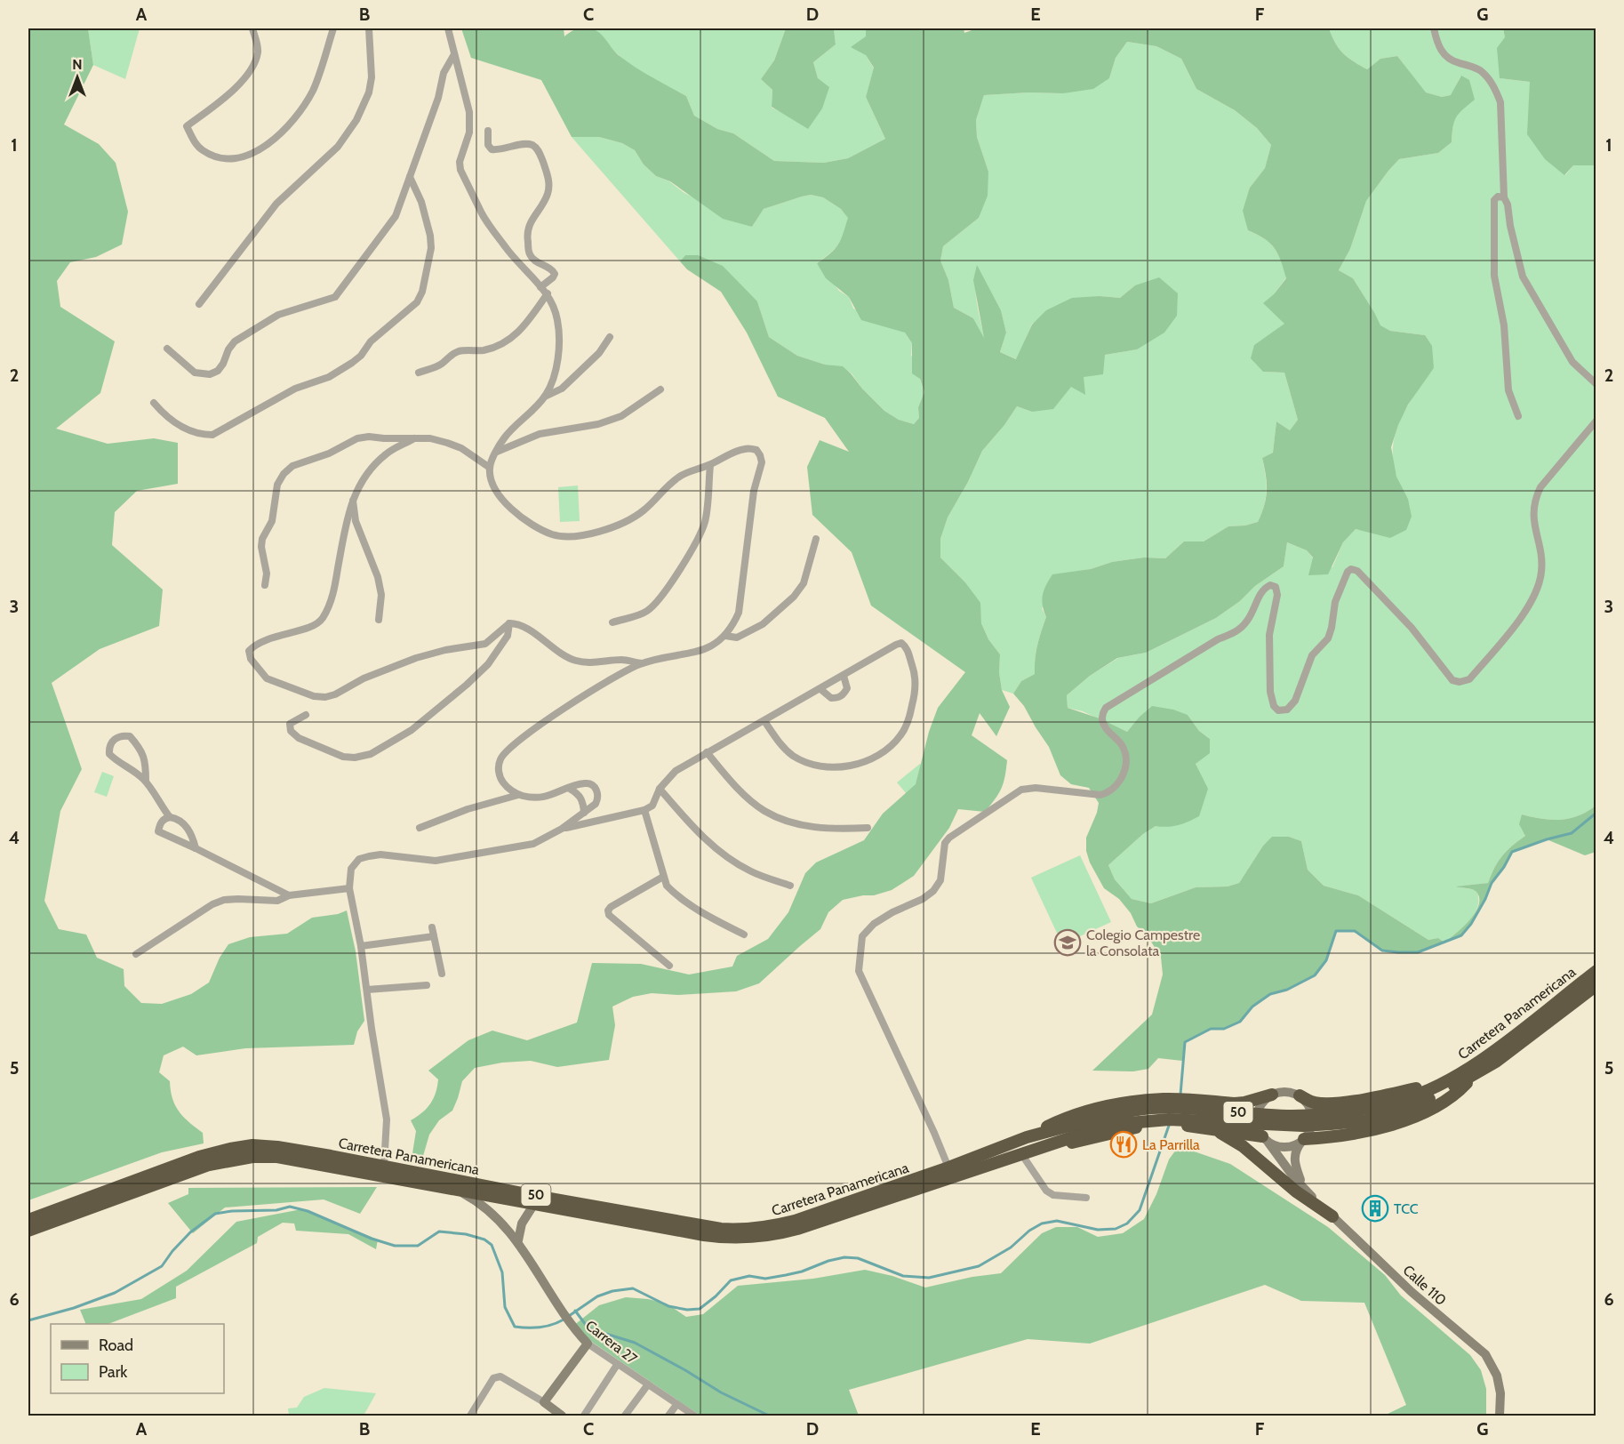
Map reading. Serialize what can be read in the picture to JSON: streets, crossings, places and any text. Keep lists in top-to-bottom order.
{
  "streets": {
    "highway": ["Carretera Panamericana", "50"],
    "main road": ["Calle 110", "Carrera 27"]
  },
  "crossings": [
    ["Carretera Panamericana", "Carrera 27"]
  ],
  "places": {
    "school or university": ["Colegio Campestre la Consolata"],
    "restaurant": ["La Parrilla"],
    "building": ["TCC"]
  },
  "legend": ["Road", "Park"],
  "north": "top",
  "grid": {
    "columns": [
      "A",
      "B",
      "C",
      "D",
      "E",
      "F",
      "G"
    ],
    "rows": [
      "1",
      "2",
      "3",
      "4",
      "5",
      "6"
    ]
  }
}
